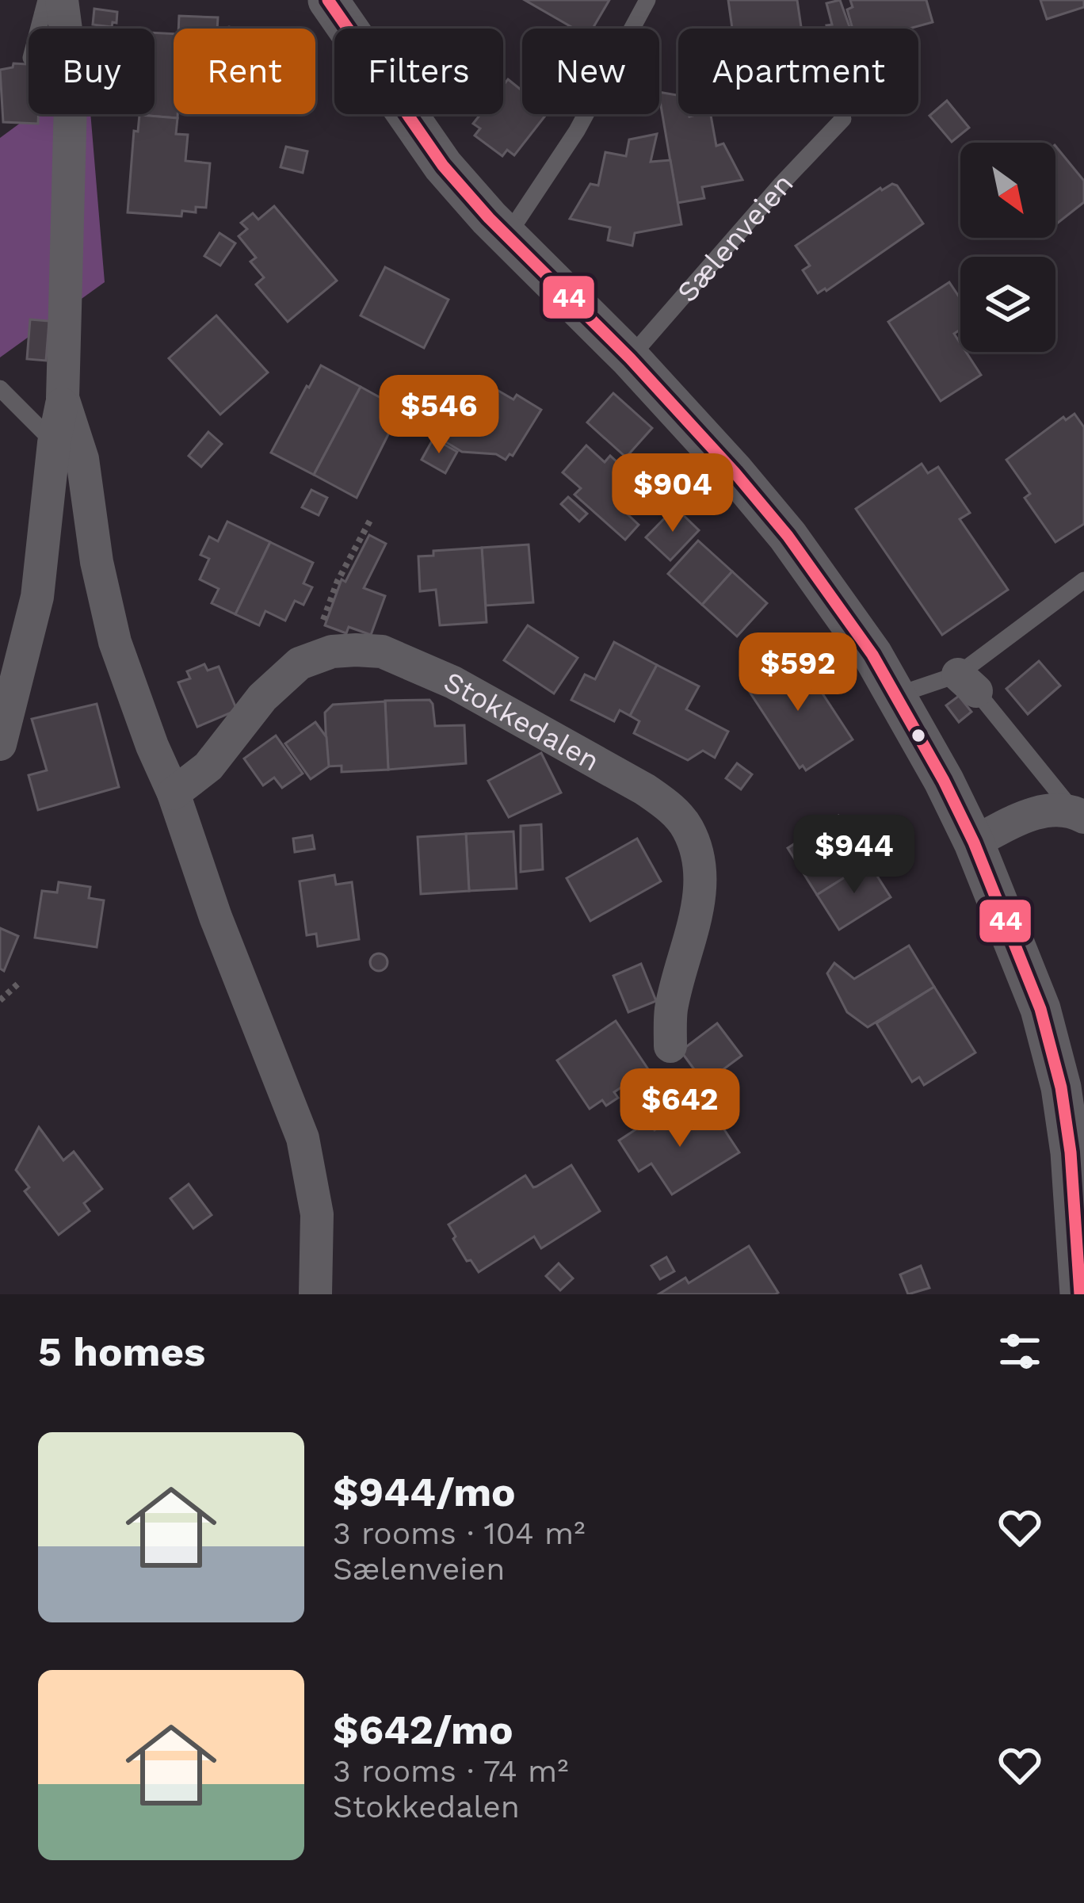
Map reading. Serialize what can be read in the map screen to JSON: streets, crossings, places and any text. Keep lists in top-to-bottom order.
{
  "streets": {
    "street": ["Stokkedalen"],
    "lane": ["Sælenveien"]
  },
  "lines": ["transit line 44"],
  "north": "bottom right",
  "page": {
    "chip": [
      "Buy",
      "Rent",
      "Filters",
      "New",
      "Apartment"
    ],
    "price": [
      "$546",
      "$904",
      "$592",
      "$944",
      "$642"
    ],
    "heading": "5 homes",
    "list": [
      {
        "name": "$944/mo",
        "note": "3 rooms · 104 m² · Sælenveien"
      },
      {
        "name": "$642/mo",
        "note": "3 rooms · 74 m² · Stokkedalen"
      }
    ]
  }
}
